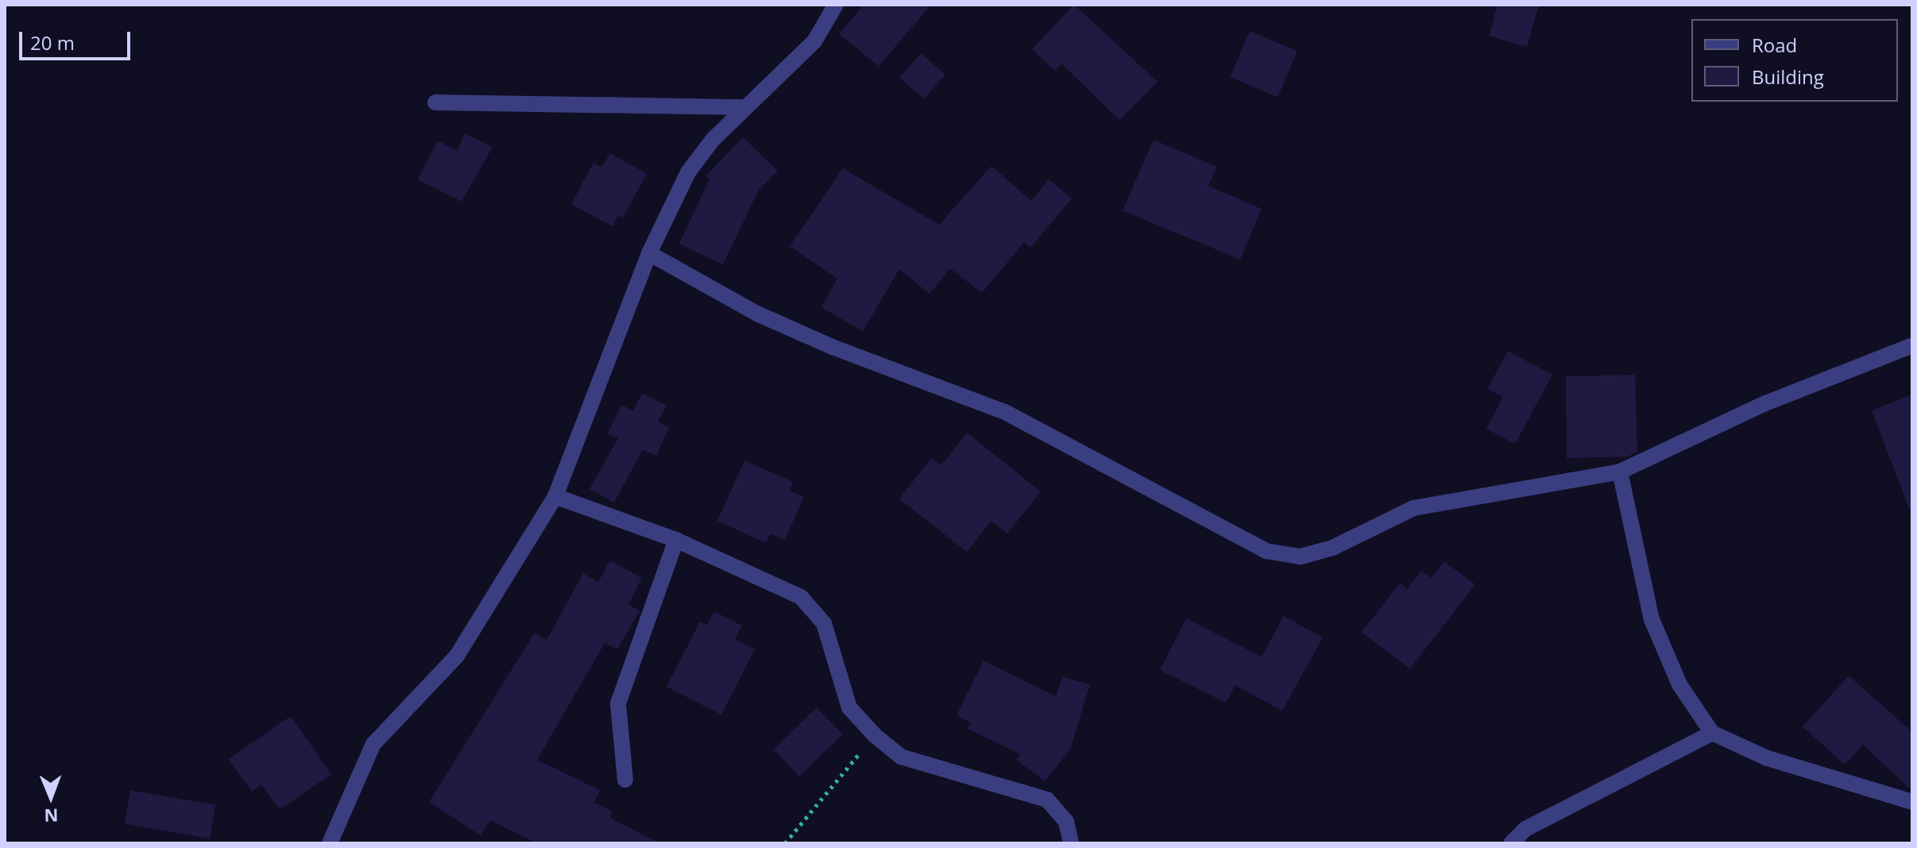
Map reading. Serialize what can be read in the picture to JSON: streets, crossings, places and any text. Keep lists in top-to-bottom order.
{
  "legend": ["Road", "Building"],
  "scale_bar": "20 m",
  "north": "bottom"
}
